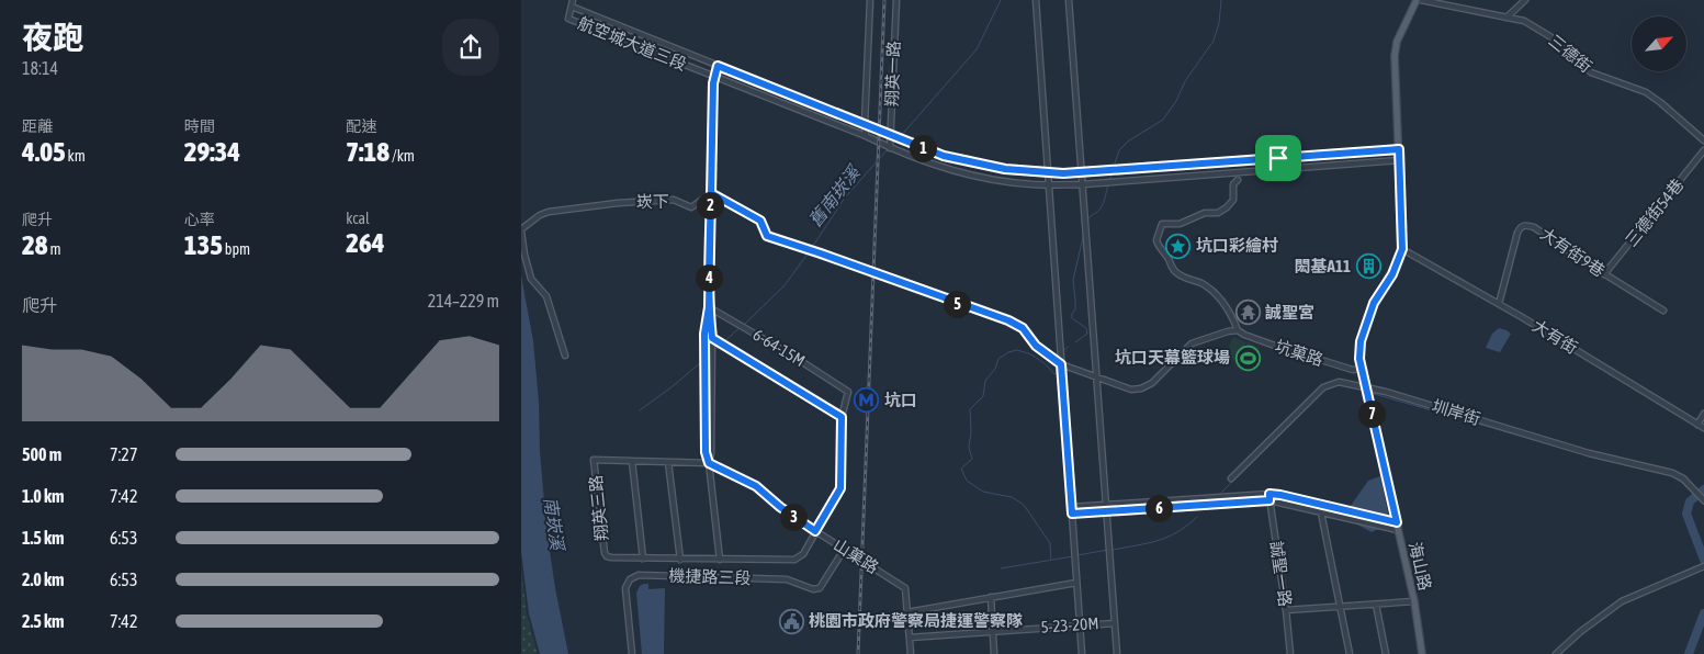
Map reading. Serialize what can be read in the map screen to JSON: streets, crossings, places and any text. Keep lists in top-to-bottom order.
{
  "streets": {
    "main road": ["海山路"],
    "street": [
      "航空城大道三段",
      "三德街",
      "翔英一路",
      "崁下",
      "三德街54巷",
      "大有街9巷",
      "大有街",
      "6-64-15M",
      "坑菓路",
      "圳岸街",
      "翔英三路",
      "山菓路",
      "誠聖一路",
      "機捷路三段",
      "5-23-20M"
    ]
  },
  "crossings": [
    ["航空城大道三段", "翔英一路"],
    ["三德街54巷", "大有街9巷"],
    ["大有街9巷", "大有街"],
    ["大有街", "海山路"],
    ["坑菓路", "海山路"],
    ["圳岸街", "海山路"],
    ["翔英三路", "山菓路"],
    ["山菓路", "機捷路三段"]
  ],
  "water": ["舊南崁溪", "南崁溪"],
  "places": {
    "place": ["坑口彩繪村"],
    "building": ["閎基A11"],
    "temple": ["誠聖宮"],
    "sports": ["坑口天幕籃球場"],
    "metro station": ["坑口"],
    "public building": ["桃園市政府警察局捷運警察隊"]
  },
  "north": "top right",
  "page": {
    "heading": ["夜跑", "18:14"],
    "stats": [
      ["距離", "4.05 km"],
      ["時間", "29:34"],
      ["配速", "7:18 /km"],
      ["爬升", "28 m"],
      ["心率", "135 bpm"],
      ["kcal", "264"]
    ],
    "pins": [
      "1",
      "2",
      "4",
      "5",
      "7",
      "6",
      "3"
    ],
    "chart": ["爬升", "214–229 m"],
    "list": [
      {
        "name": "500 m",
        "note": "7:27"
      },
      {
        "name": "1.0 km",
        "note": "7:42"
      },
      {
        "name": "1.5 km",
        "note": "6:53"
      },
      {
        "name": "2.0 km",
        "note": "6:53"
      },
      {
        "name": "2.5 km",
        "note": "7:42"
      }
    ]
  }
}
